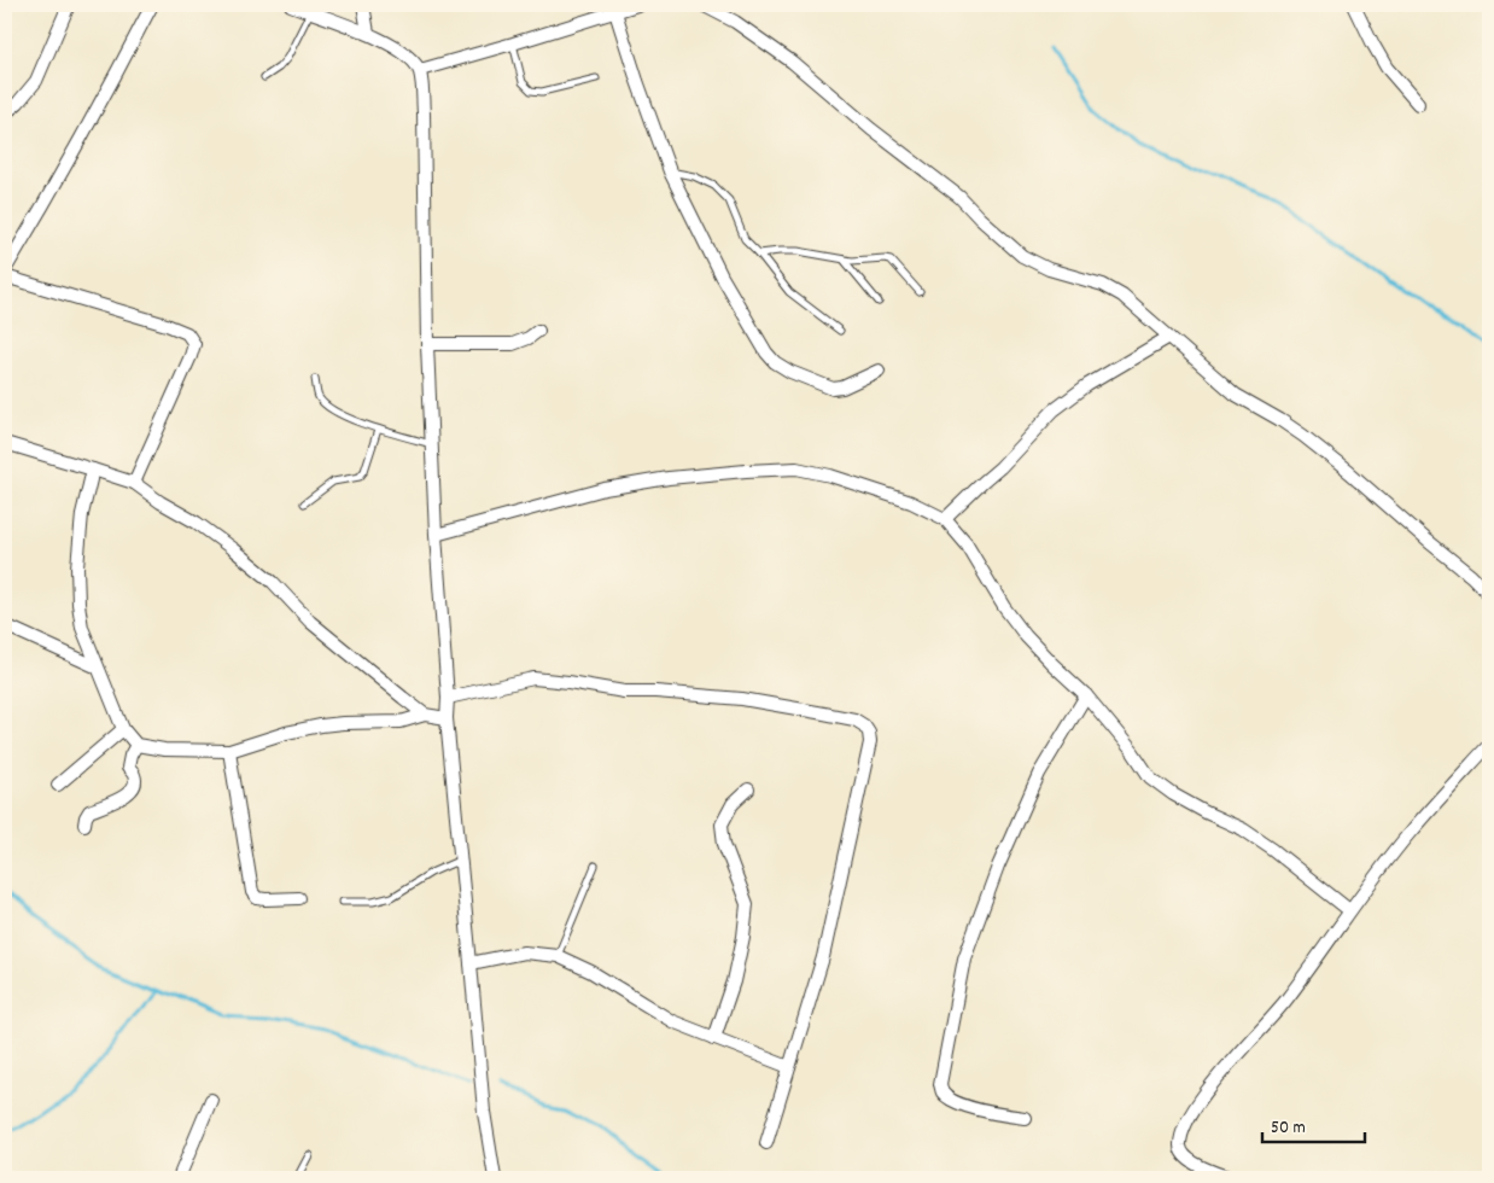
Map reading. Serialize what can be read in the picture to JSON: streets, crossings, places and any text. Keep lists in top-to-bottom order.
{
  "scale_bar": "50 m"
}
